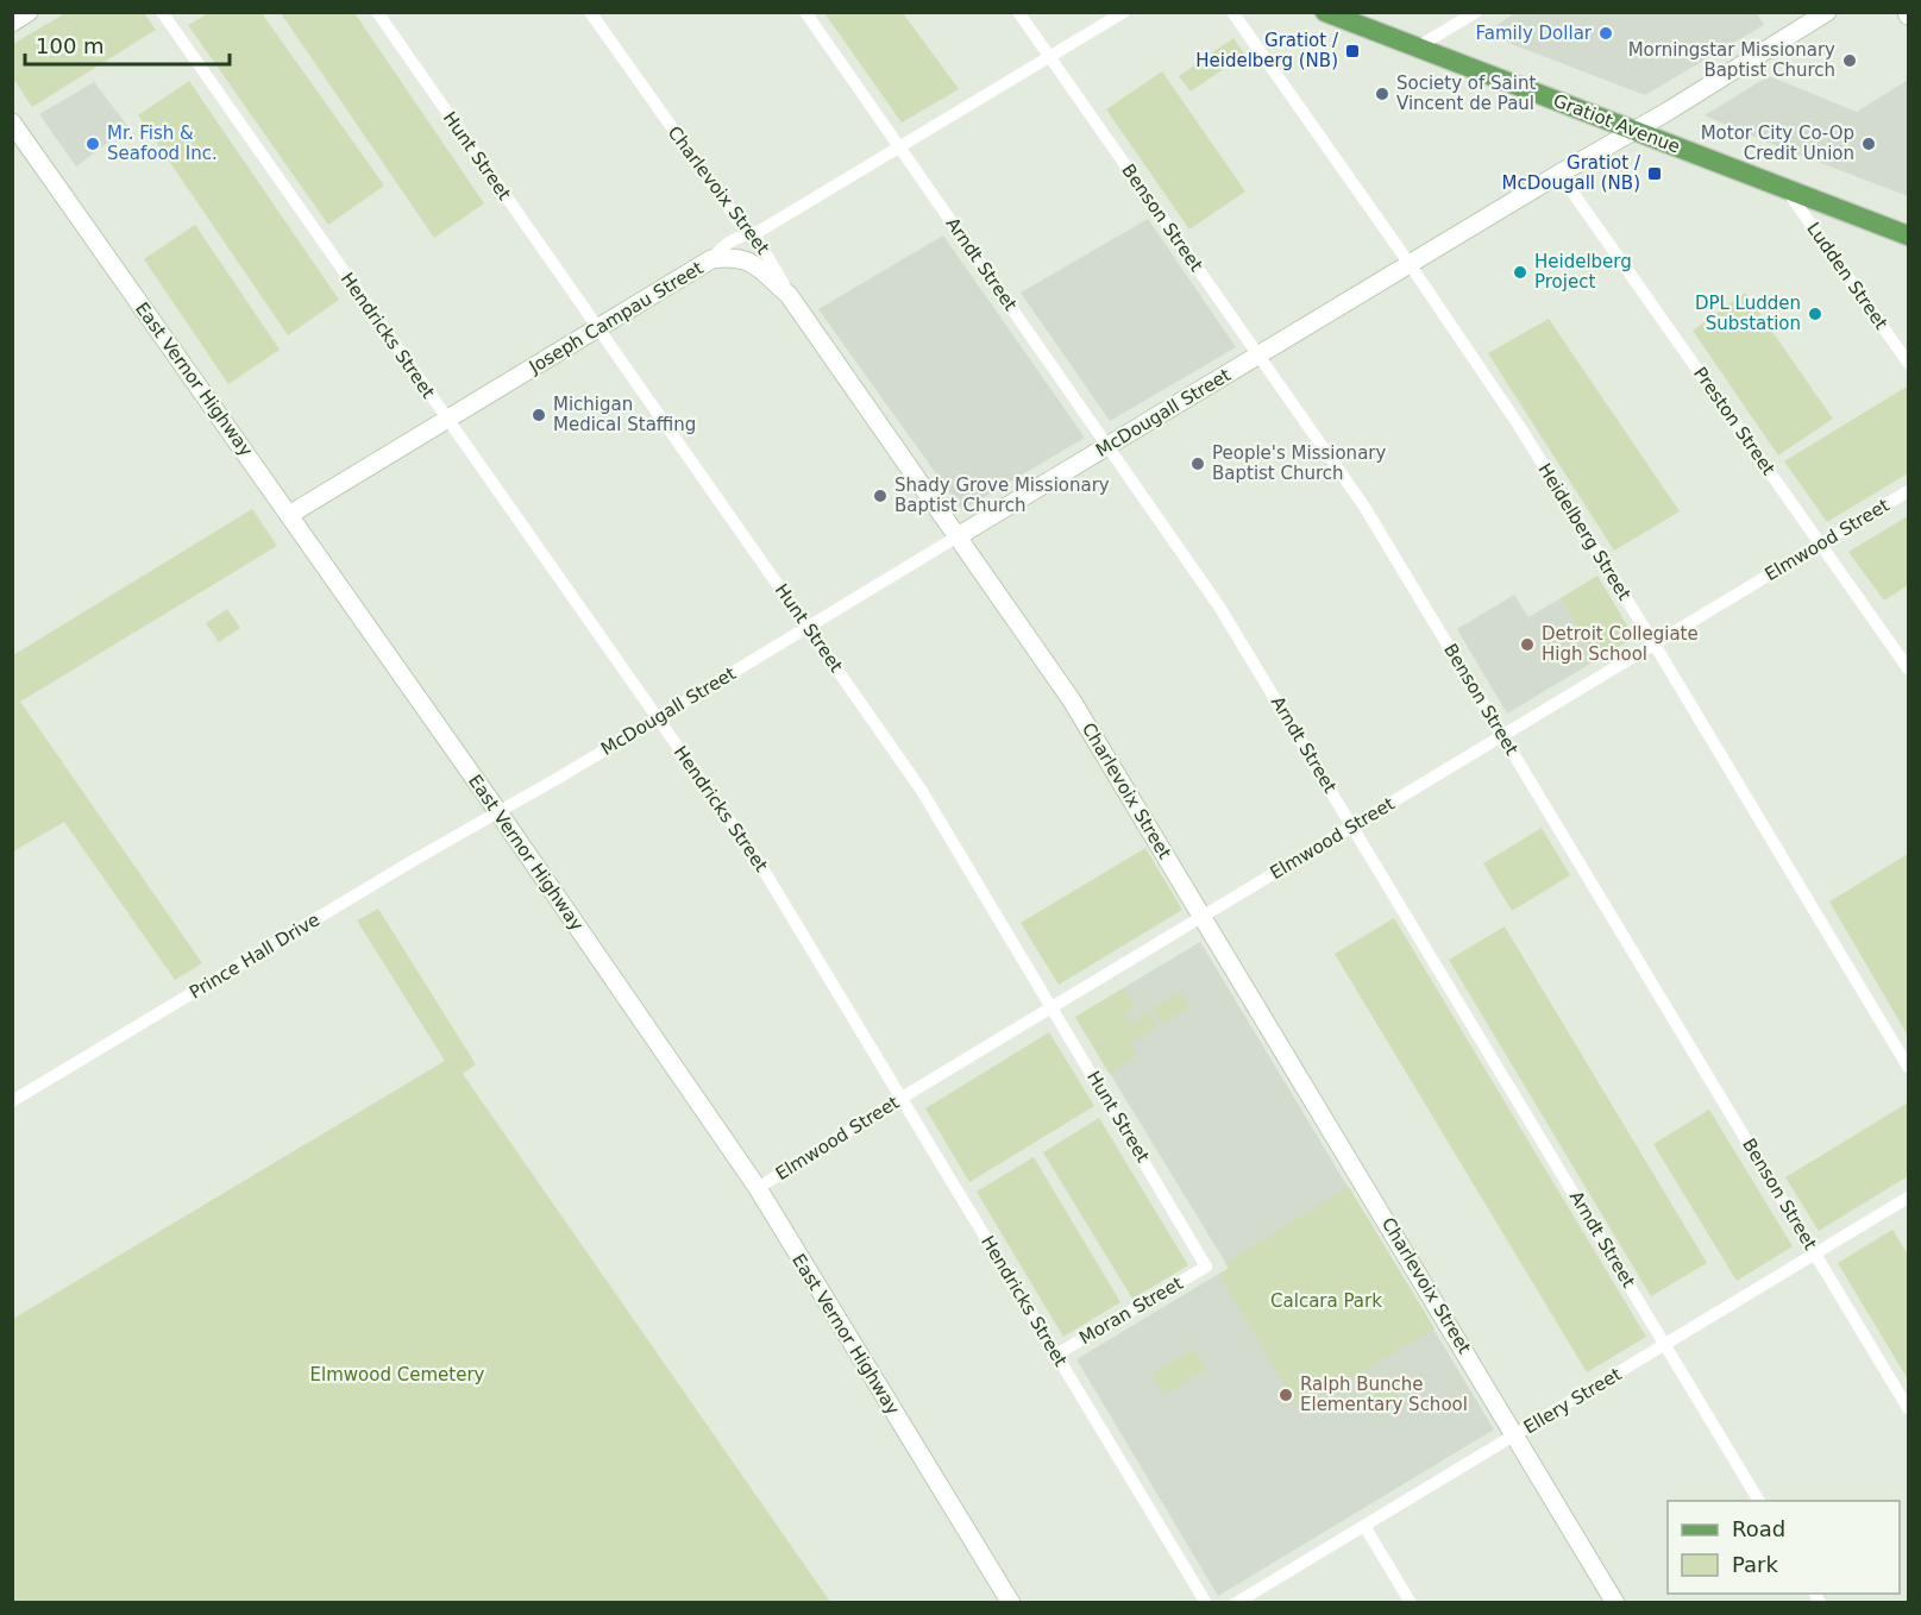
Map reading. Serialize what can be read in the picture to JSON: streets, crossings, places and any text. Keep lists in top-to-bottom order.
{
  "streets": {
    "main road": ["Gratiot Avenue"],
    "street": [
      "Hunt Street",
      "Charlevoix Street",
      "Benson Street",
      "Arndt Street",
      "Ludden Street",
      "Joseph Campau Street",
      "Hendricks Street",
      "East Vernor Highway",
      "McDougall Street",
      "Preston Street",
      "Heidelberg Street",
      "Elmwood Street",
      "Prince Hall Drive",
      "Moran Street",
      "Ellery Street"
    ]
  },
  "crossings": [
    ["Gratiot Avenue", "Ludden Street"],
    ["Gratiot Avenue", "McDougall Street"],
    ["Hunt Street", "Joseph Campau Street"],
    ["Hunt Street", "McDougall Street"],
    ["Hunt Street", "Elmwood Street"],
    ["Hunt Street", "Moran Street"],
    ["Charlevoix Street", "Joseph Campau Street"],
    ["Charlevoix Street", "McDougall Street"],
    ["Charlevoix Street", "Elmwood Street"],
    ["Charlevoix Street", "Ellery Street"],
    ["Benson Street", "Joseph Campau Street"],
    ["Benson Street", "McDougall Street"],
    ["Benson Street", "Elmwood Street"],
    ["Benson Street", "Ellery Street"],
    ["Arndt Street", "Joseph Campau Street"],
    ["Arndt Street", "McDougall Street"],
    ["Arndt Street", "Elmwood Street"],
    ["Arndt Street", "Ellery Street"],
    ["Joseph Campau Street", "Hendricks Street"],
    ["Joseph Campau Street", "East Vernor Highway"],
    ["Hendricks Street", "McDougall Street"],
    ["Hendricks Street", "Elmwood Street"],
    ["Hendricks Street", "Moran Street"],
    ["East Vernor Highway", "McDougall Street"],
    ["East Vernor Highway", "Elmwood Street"],
    ["East Vernor Highway", "Prince Hall Drive"],
    ["McDougall Street", "Preston Street"],
    ["McDougall Street", "Heidelberg Street"],
    ["McDougall Street", "Prince Hall Drive"],
    ["Preston Street", "Elmwood Street"],
    ["Heidelberg Street", "Elmwood Street"]
  ],
  "parks": ["Calcara Park", "Elmwood Cemetery"],
  "places": {
    "other": [
      "Family Dollar",
      "Morningstar Missionary Baptist Church",
      "Society of Saint Vincent de Paul",
      "Mr. Fish & Seafood Inc.",
      "Motor City Co-Op Credit Union",
      "Heidelberg Project",
      "DPL Ludden Substation",
      "Michigan Medical Staffing",
      "People's Missionary Baptist Church",
      "Shady Grove Missionary Baptist Church",
      "Detroit Collegiate High School",
      "Ralph Bunche Elementary School"
    ],
    "transit": ["Gratiot / Heidelberg (NB)", "Gratiot / McDougall (NB)"]
  },
  "legend": ["Road", "Park"],
  "scale_bar": "100 m"
}
